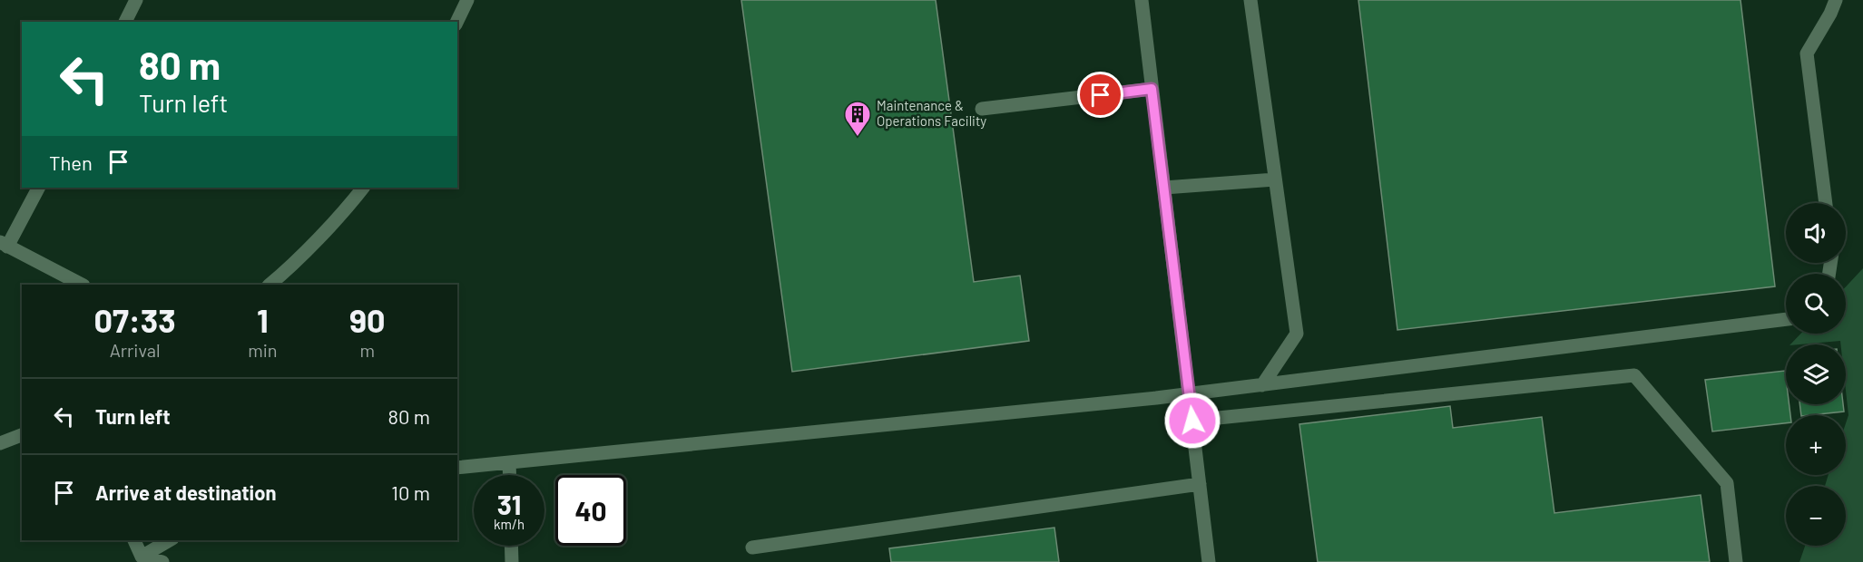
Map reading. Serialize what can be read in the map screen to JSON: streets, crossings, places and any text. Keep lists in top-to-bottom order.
{
  "places": {
    "building": ["Maintenance & Operations Facility"]
  },
  "page": {
    "turn": ["80 m", "Turn left"],
    "then": "Then",
    "map_buttons": ["+", "−"],
    "eta": [
      "07:33",
      "Arrival",
      "1",
      "min",
      "90",
      "m"
    ],
    "list": [
      {
        "name": "Turn left",
        "value": "80 m"
      },
      {
        "name": "Arrive at destination",
        "value": "10 m"
      }
    ],
    "speed": "31 km/h",
    "limit": "40"
  }
}
